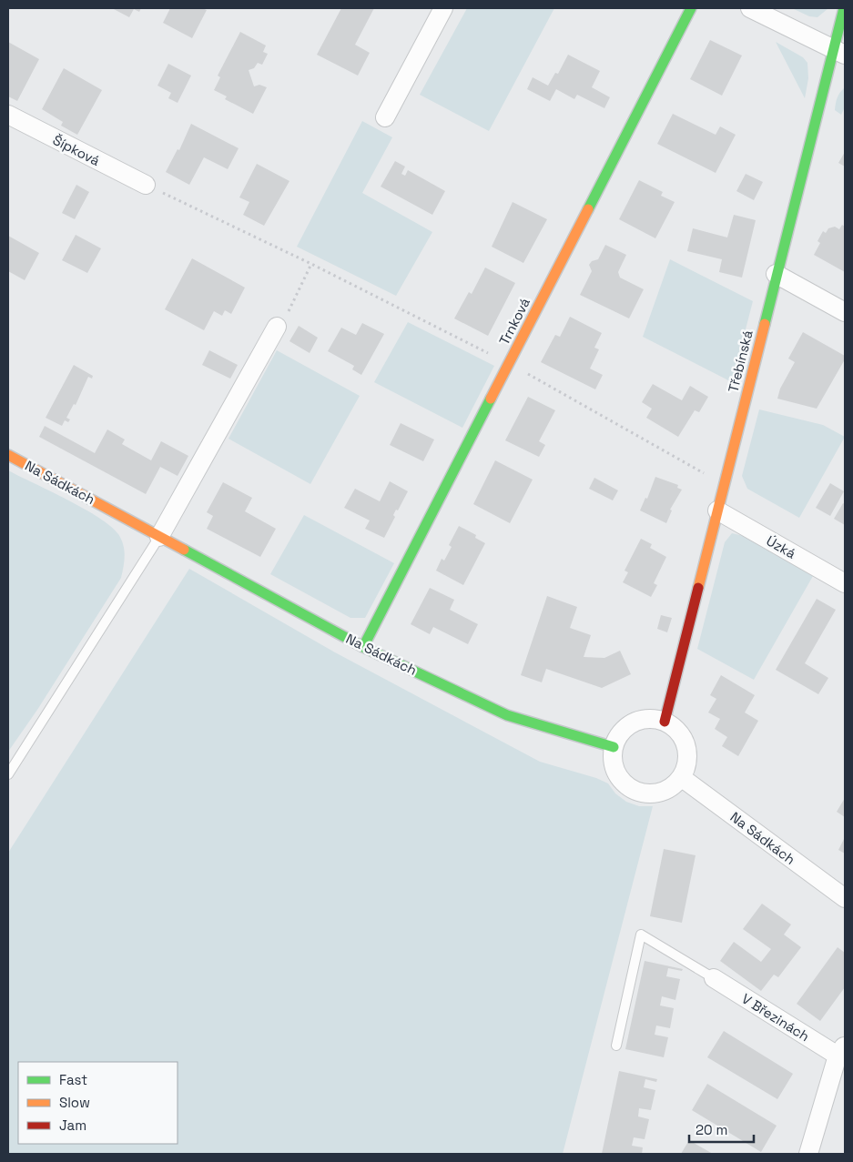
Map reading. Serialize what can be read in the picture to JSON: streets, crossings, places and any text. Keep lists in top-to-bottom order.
{
  "streets": {
    "street": [
      "Šípková",
      "Trnková",
      "Třebínská",
      "Na Sádkách",
      "Úzká",
      "V Březinách"
    ]
  },
  "crossings": [
    ["Trnková", "Na Sádkách"],
    ["Třebínská", "Na Sádkách"],
    ["Třebínská", "Úzká"]
  ],
  "legend": ["Fast", "Slow", "Jam"],
  "scale_bar": "20 m"
}
